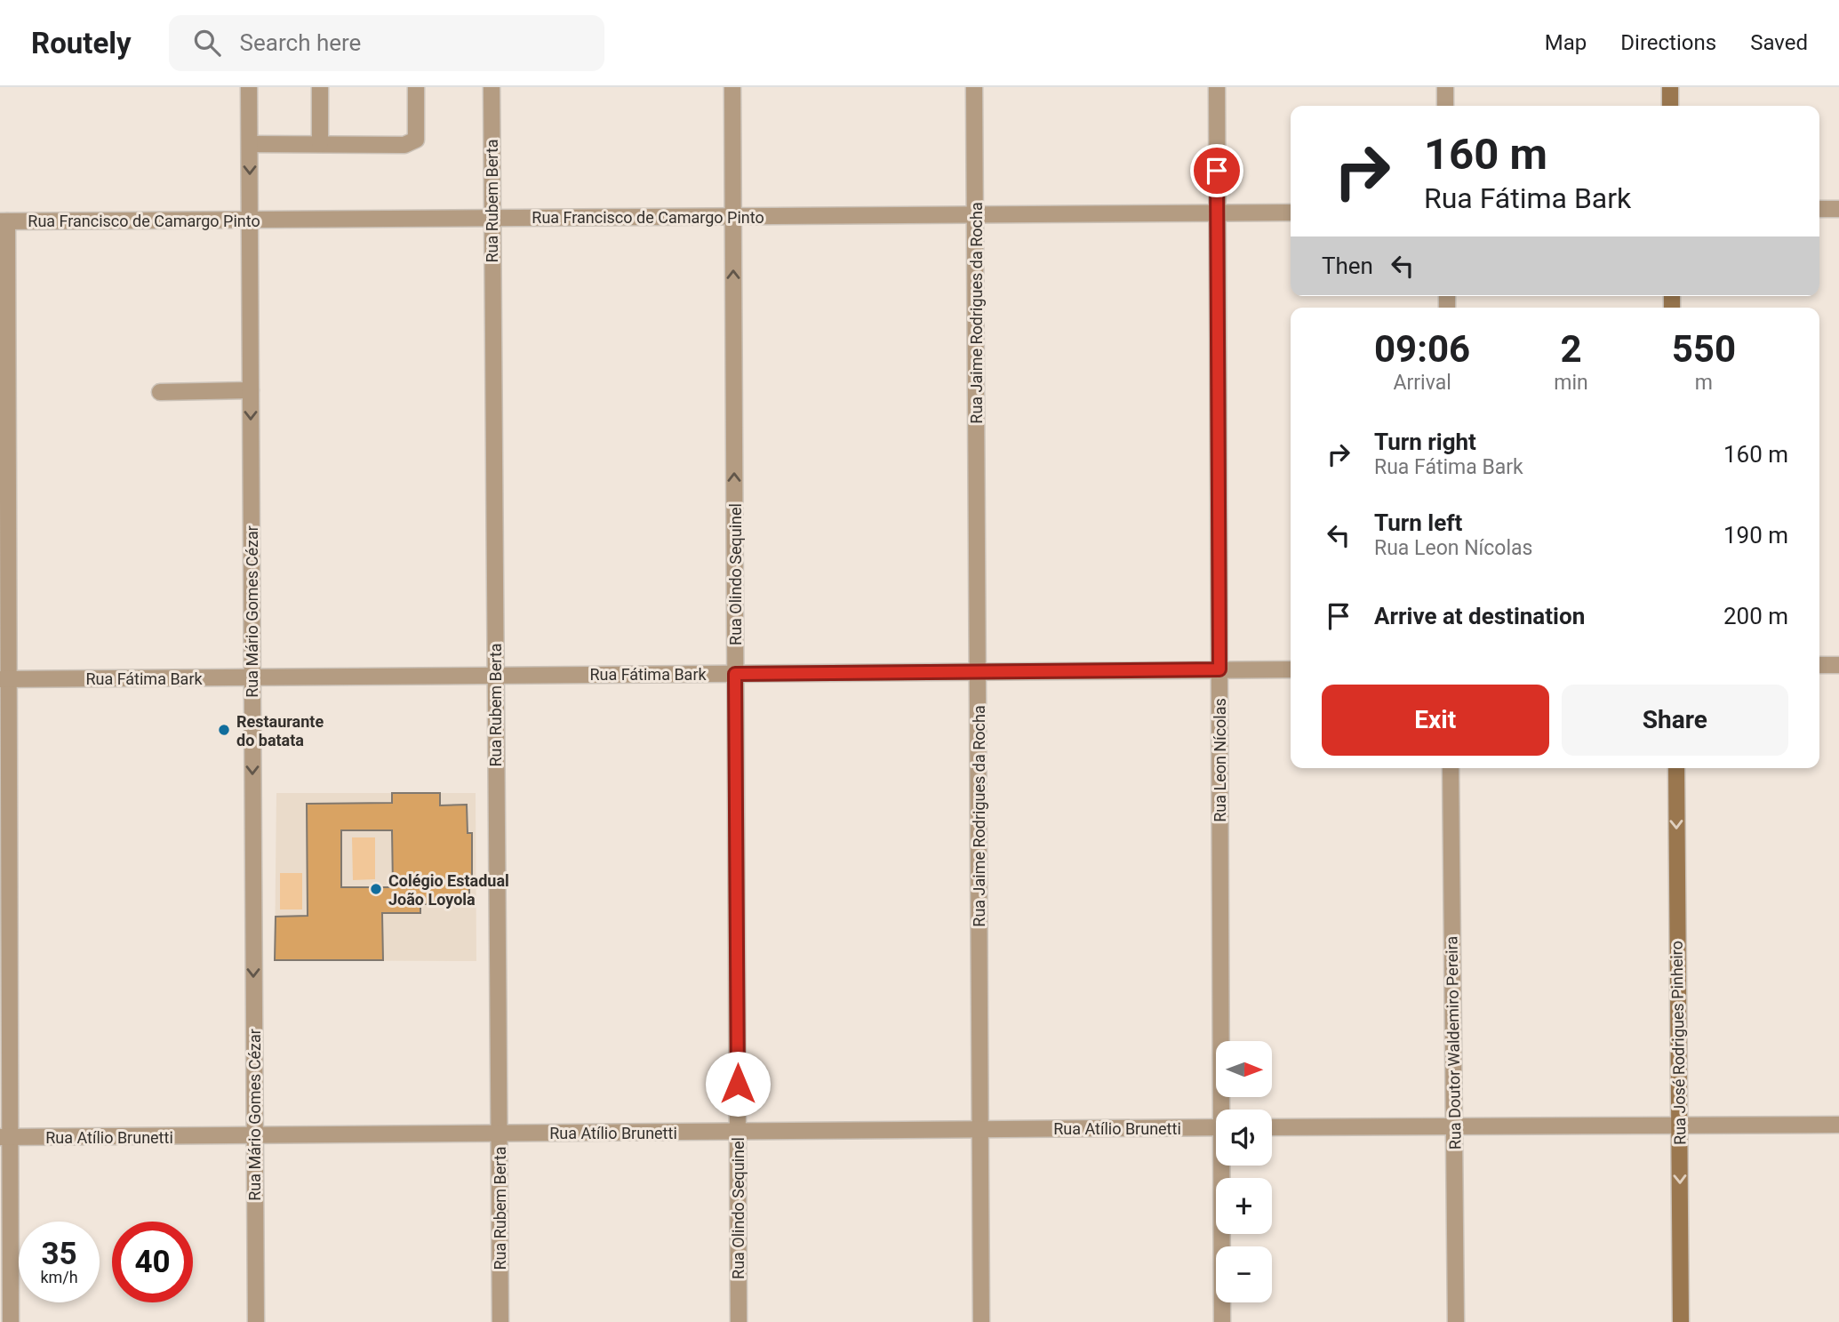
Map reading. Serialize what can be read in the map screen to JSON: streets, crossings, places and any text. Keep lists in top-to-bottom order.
{
  "streets": {
    "main road": ["Rua José Rodrigues Pinheiro"],
    "street": [
      "Rua Rubem Berta",
      "Rua Francisco de Camargo Pinto",
      "Rua Jaime Rodrigues da Rocha",
      "Rua Olindo Sequinel",
      "Rua Mário Gomes Cézar",
      "Rua Fátima Bark",
      "Rua Leon Nícolas",
      "Rua Doutor Waldemiro Pereira",
      "Rua Atílio Brunetti"
    ]
  },
  "crossings": [
    ["Rua Rubem Berta", "Rua Francisco de Camargo Pinto"],
    ["Rua Rubem Berta", "Rua Fátima Bark"],
    ["Rua Rubem Berta", "Rua Atílio Brunetti"],
    ["Rua Francisco de Camargo Pinto", "Rua Jaime Rodrigues da Rocha"],
    ["Rua Francisco de Camargo Pinto", "Rua Olindo Sequinel"],
    ["Rua Francisco de Camargo Pinto", "Rua Mário Gomes Cézar"],
    ["Rua Francisco de Camargo Pinto", "Rua Leon Nícolas"],
    ["Rua Jaime Rodrigues da Rocha", "Rua Fátima Bark"],
    ["Rua Jaime Rodrigues da Rocha", "Rua Atílio Brunetti"],
    ["Rua Olindo Sequinel", "Rua Fátima Bark"],
    ["Rua Olindo Sequinel", "Rua Atílio Brunetti"],
    ["Rua Mário Gomes Cézar", "Rua Fátima Bark"],
    ["Rua Mário Gomes Cézar", "Rua Atílio Brunetti"],
    ["Rua Fátima Bark", "Rua Leon Nícolas"]
  ],
  "one_way": ["Rua Olindo Sequinel", "Rua Mário Gomes Cézar", "Rua José Rodrigues Pinheiro"],
  "places": ["Restaurante do batata", "Colégio Estadual João Loyola"],
  "north": "right",
  "page": {
    "header": "Routely",
    "search": "Search here",
    "nav": ["Map", "Directions", "Saved"],
    "turn": ["160 m", "Rua Fátima Bark"],
    "then": "Then",
    "eta": [
      "09:06",
      "Arrival",
      "2",
      "min",
      "550",
      "m"
    ],
    "list": [
      {
        "name": "Turn right",
        "note": "Rua Fátima Bark",
        "value": "160 m"
      },
      {
        "name": "Turn left",
        "note": "Rua Leon Nícolas",
        "value": "190 m"
      },
      {
        "name": "Arrive at destination",
        "value": "200 m"
      }
    ],
    "buttons": ["Exit", "Share"],
    "map_buttons": ["+", "−"],
    "speed": "35 km/h",
    "limit": "40"
  }
}
